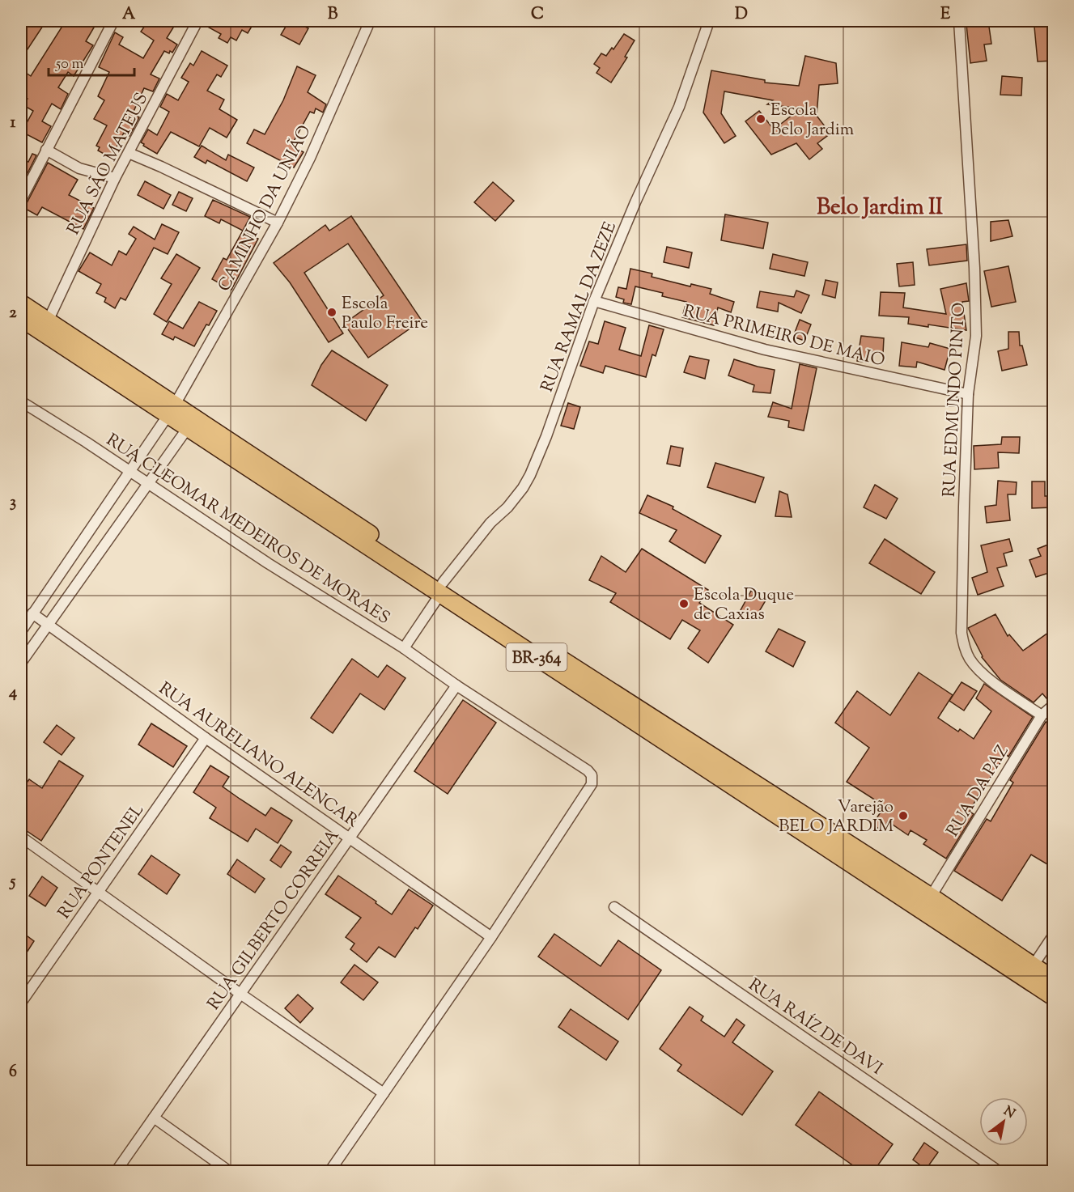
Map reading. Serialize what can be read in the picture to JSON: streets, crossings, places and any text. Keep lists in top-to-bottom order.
{
  "streets": {
    "highway": ["BR-364"],
    "street": [
      "RUA SÃO MATEUS",
      "CAMINHO DA UNIÃO",
      "RUA RAMAL DA ZEZE",
      "RUA PRIMEIRO DE MAIO",
      "RUA EDMUNDO PINTO",
      "RUA CLEOMAR MEDEIROS DE MORAES",
      "RUA AURELIANO ALENCAR",
      "RUA DA PAZ",
      "RUA PONTENEL",
      "RUA GILBERTO CORREIA",
      "RUA RAÍZ DE DAVI"
    ]
  },
  "crossings": [
    ["RUA SÃO MATEUS", "BR-364"],
    ["CAMINHO DA UNIÃO", "RUA CLEOMAR MEDEIROS DE MORAES"],
    ["CAMINHO DA UNIÃO", "BR-364"],
    ["CAMINHO DA UNIÃO", "RUA AURELIANO ALENCAR"],
    ["RUA RAMAL DA ZEZE", "RUA PRIMEIRO DE MAIO"],
    ["RUA RAMAL DA ZEZE", "RUA CLEOMAR MEDEIROS DE MORAES"],
    ["RUA RAMAL DA ZEZE", "BR-364"],
    ["RUA PRIMEIRO DE MAIO", "RUA EDMUNDO PINTO"],
    ["RUA EDMUNDO PINTO", "RUA DA PAZ"],
    ["RUA CLEOMAR MEDEIROS DE MORAES", "RUA GILBERTO CORREIA"],
    ["BR-364", "RUA DA PAZ"],
    ["RUA AURELIANO ALENCAR", "RUA PONTENEL"],
    ["RUA AURELIANO ALENCAR", "RUA GILBERTO CORREIA"]
  ],
  "districts": ["Belo Jardim II"],
  "places": [
    "Escola Belo Jardim",
    "Escola Paulo Freire",
    "Escola Duque de Caxias",
    "Varejão BELO JARDIM"
  ],
  "scale_bar": "50 m",
  "north": "top right",
  "grid": {
    "columns": [
      "A",
      "B",
      "C",
      "D",
      "E"
    ],
    "rows": [
      "1",
      "2",
      "3",
      "4",
      "5",
      "6"
    ]
  }
}
